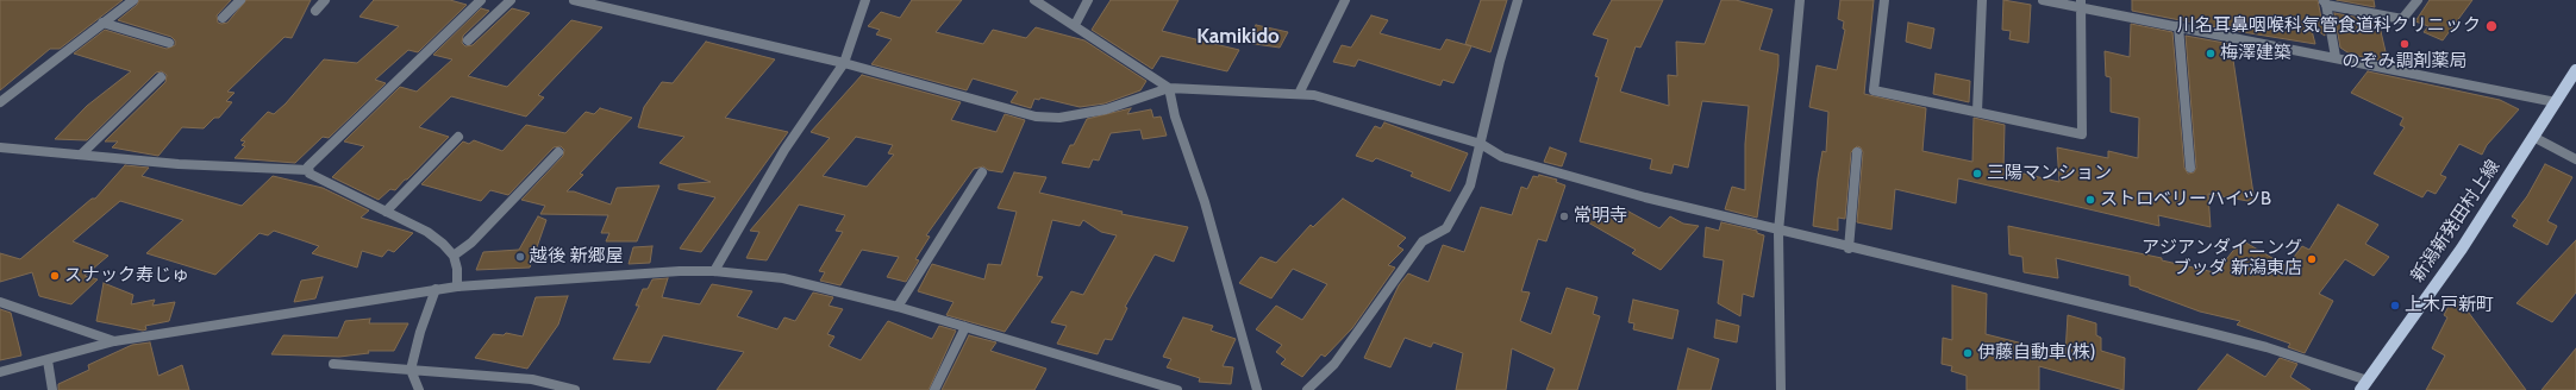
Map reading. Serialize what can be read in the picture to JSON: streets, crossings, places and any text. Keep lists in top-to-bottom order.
{
  "streets": {
    "main road": ["新潟新発田村上線"]
  },
  "districts": ["Kamikido"],
  "places": [
    "川名耳鼻咽喉科気管食道科クリニック",
    "のぞみ調剤薬局",
    "梅澤建築",
    "三陽マンション",
    "ストロベリーハイツB",
    "常明寺",
    "越後 新郷屋",
    "アジアンダイニング ブッダ 新潟東店",
    "スナック寿じゅ",
    "上木戸新町",
    "伊藤自動車(株)"
  ]
}
